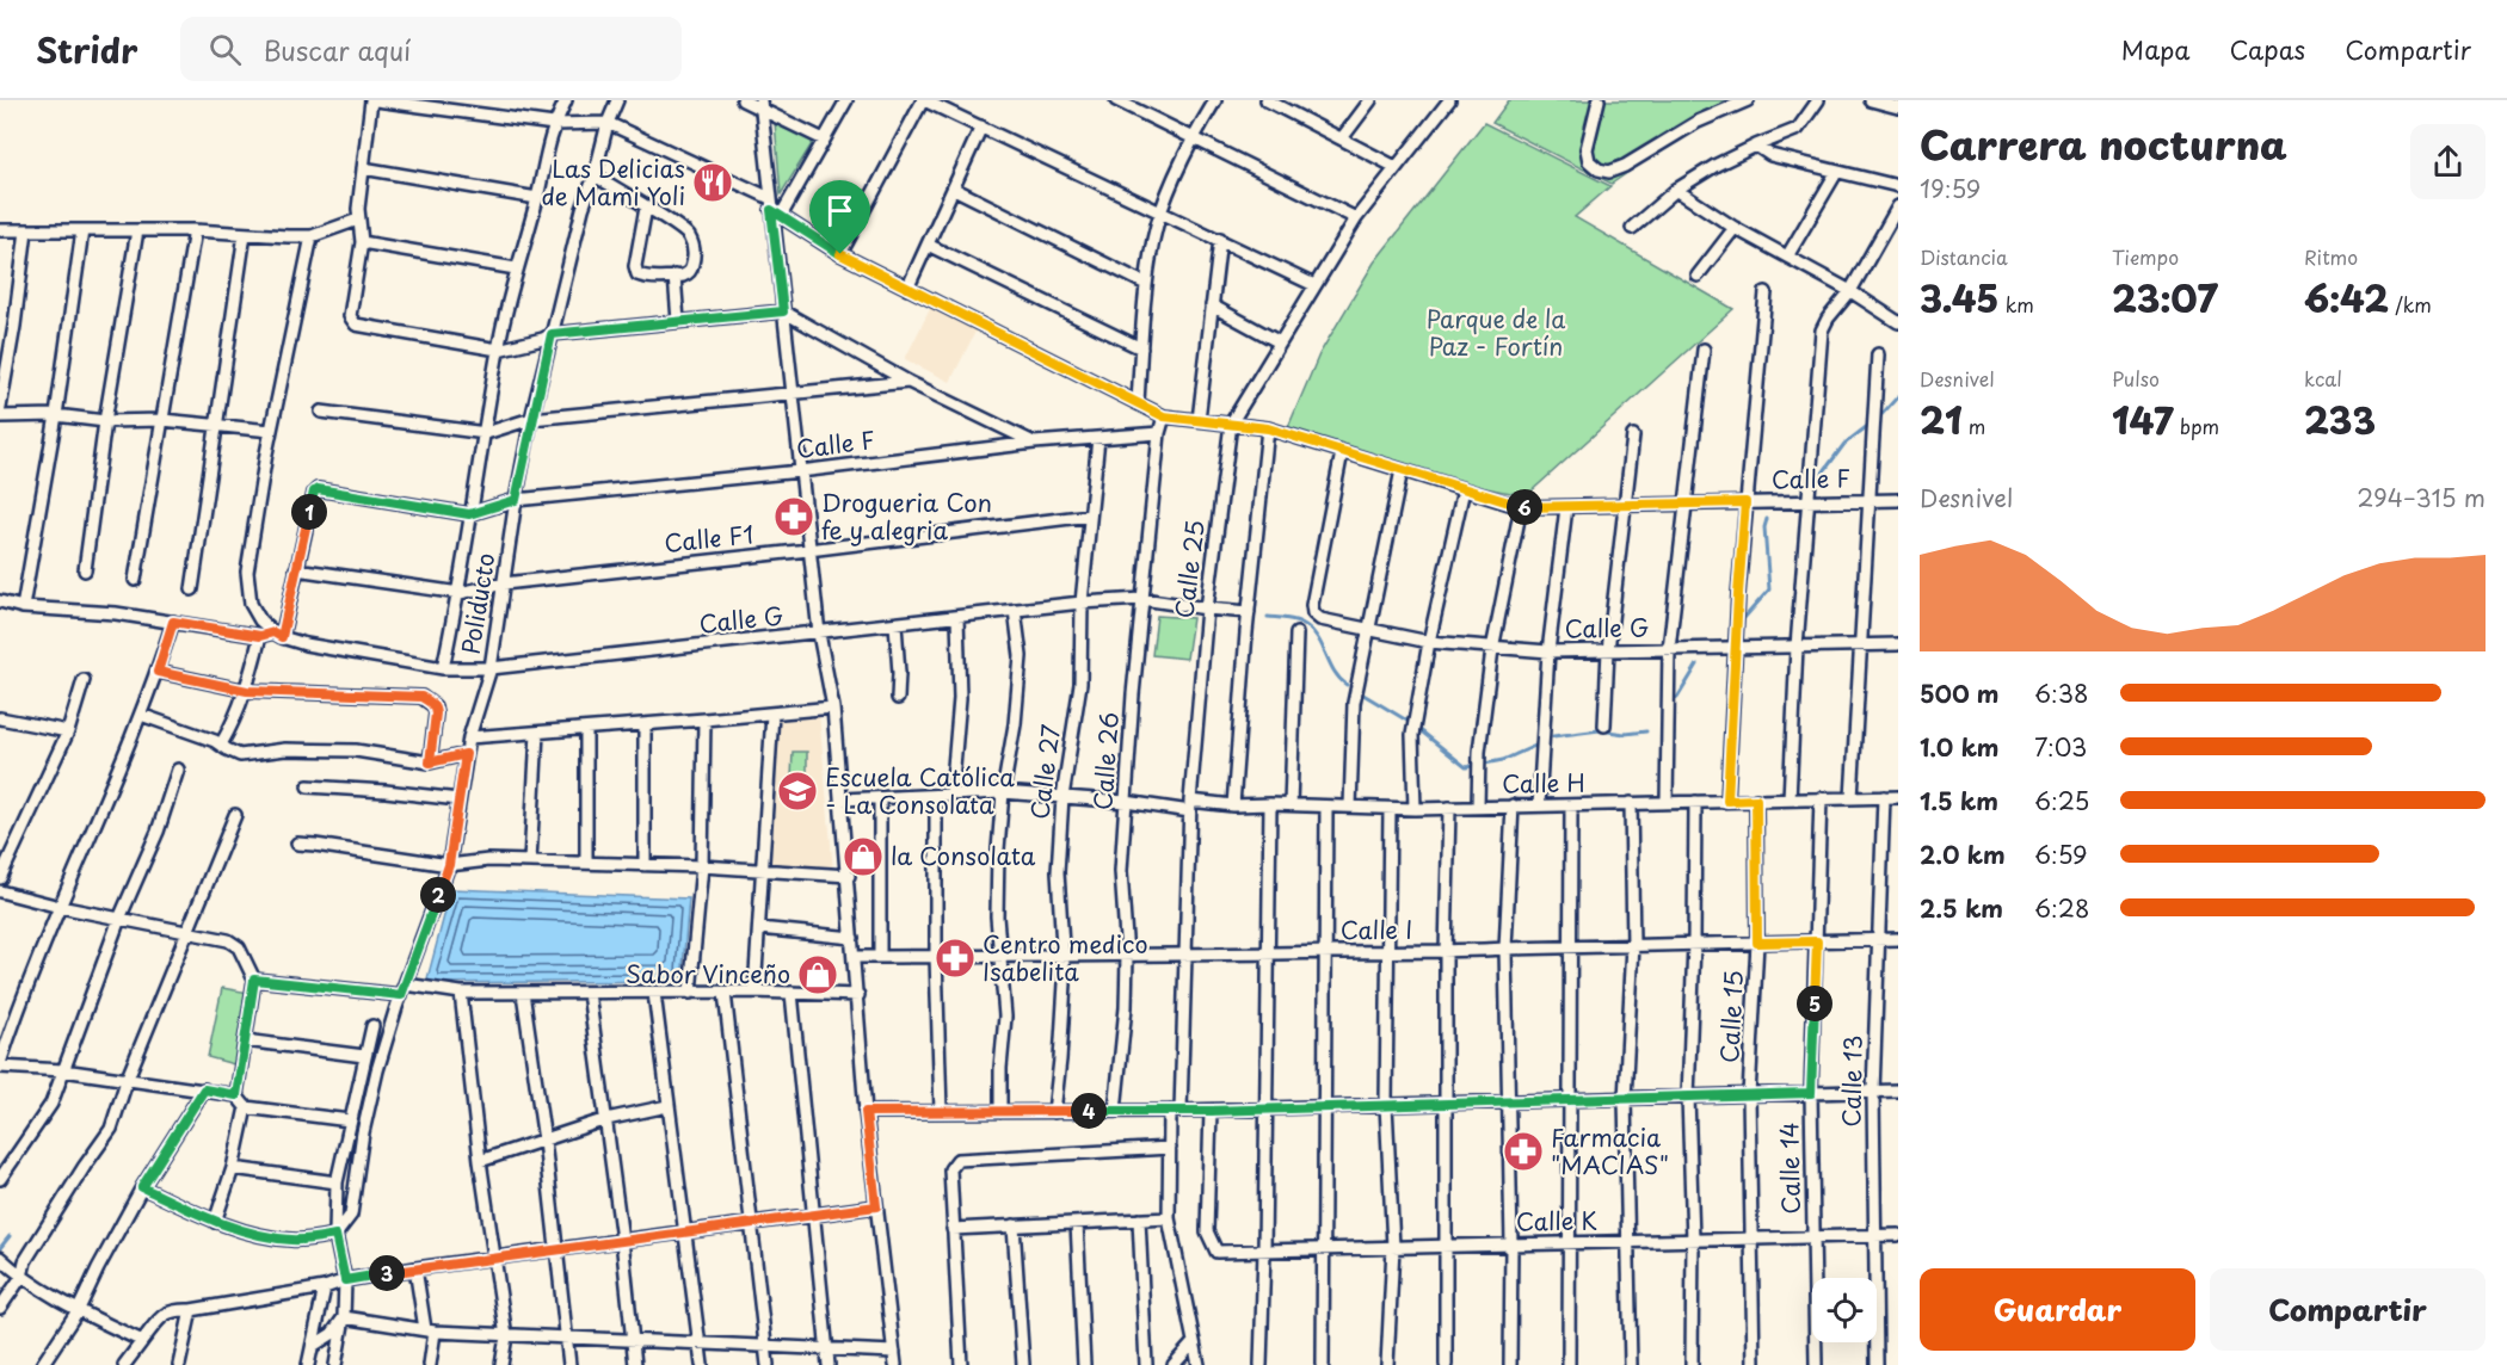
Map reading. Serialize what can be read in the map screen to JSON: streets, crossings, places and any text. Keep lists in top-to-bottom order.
{
  "streets": {
    "street": [
      "Calle F",
      "Calle F1",
      "Calle 25",
      "Poliducto",
      "Calle G",
      "Calle 26",
      "Calle 27",
      "Calle H",
      "Calle I",
      "Calle 15",
      "Calle 13",
      "Calle 14",
      "Calle K"
    ]
  },
  "crossings": [
    ["Calle F", "Calle 25"],
    ["Calle F", "Poliducto"],
    ["Calle F", "Calle G"],
    ["Calle F", "Calle 26"],
    ["Calle F", "Calle 27"],
    ["Calle F1", "Poliducto"],
    ["Calle F1", "Calle 27"],
    ["Calle 25", "Calle G"],
    ["Calle 25", "Calle H"],
    ["Calle 25", "Calle I"],
    ["Poliducto", "Calle G"],
    ["Calle G", "Calle 26"],
    ["Calle G", "Calle 27"],
    ["Calle 26", "Calle H"],
    ["Calle 26", "Calle I"],
    ["Calle 27", "Calle H"],
    ["Calle 27", "Calle I"],
    ["Calle H", "Calle 15"],
    ["Calle H", "Calle 13"],
    ["Calle H", "Calle 14"],
    ["Calle I", "Calle 15"],
    ["Calle I", "Calle 13"],
    ["Calle I", "Calle 14"],
    ["Calle 15", "Calle K"],
    ["Calle 13", "Calle K"],
    ["Calle 14", "Calle K"]
  ],
  "parks": ["Parque de la Paz - Fortín"],
  "places": {
    "restaurant": ["Las Delicias de Mami Yoli"],
    "pharmacy": ["Drogueria Con fe y alegria", "Centro medico Isabelita", "Farmacia \"MACIAS\""],
    "school or university": ["Escuela Católica - La Consolata"],
    "shop": ["la Consolata", "Sabor Vinceño"]
  },
  "page": {
    "header": "Stridr",
    "search": "Buscar aquí",
    "nav": ["Mapa", "Capas", "Compartir"],
    "heading": ["Carrera nocturna", "19:59"],
    "stats": [
      ["Distancia", "3.45 km"],
      ["Tiempo", "23:07"],
      ["Ritmo", "6:42 /km"],
      ["Desnivel", "21 m"],
      ["Pulso", "147 bpm"],
      ["kcal", "233"]
    ],
    "chart": ["Desnivel", "294–315 m"],
    "pins": [
      "6",
      "1",
      "2",
      "5",
      "4",
      "3"
    ],
    "list": [
      {
        "name": "500 m",
        "note": "6:38"
      },
      {
        "name": "1.0 km",
        "note": "7:03"
      },
      {
        "name": "1.5 km",
        "note": "6:25"
      },
      {
        "name": "2.0 km",
        "note": "6:59"
      },
      {
        "name": "2.5 km",
        "note": "6:28"
      }
    ],
    "buttons": ["Guardar", "Compartir"]
  }
}
